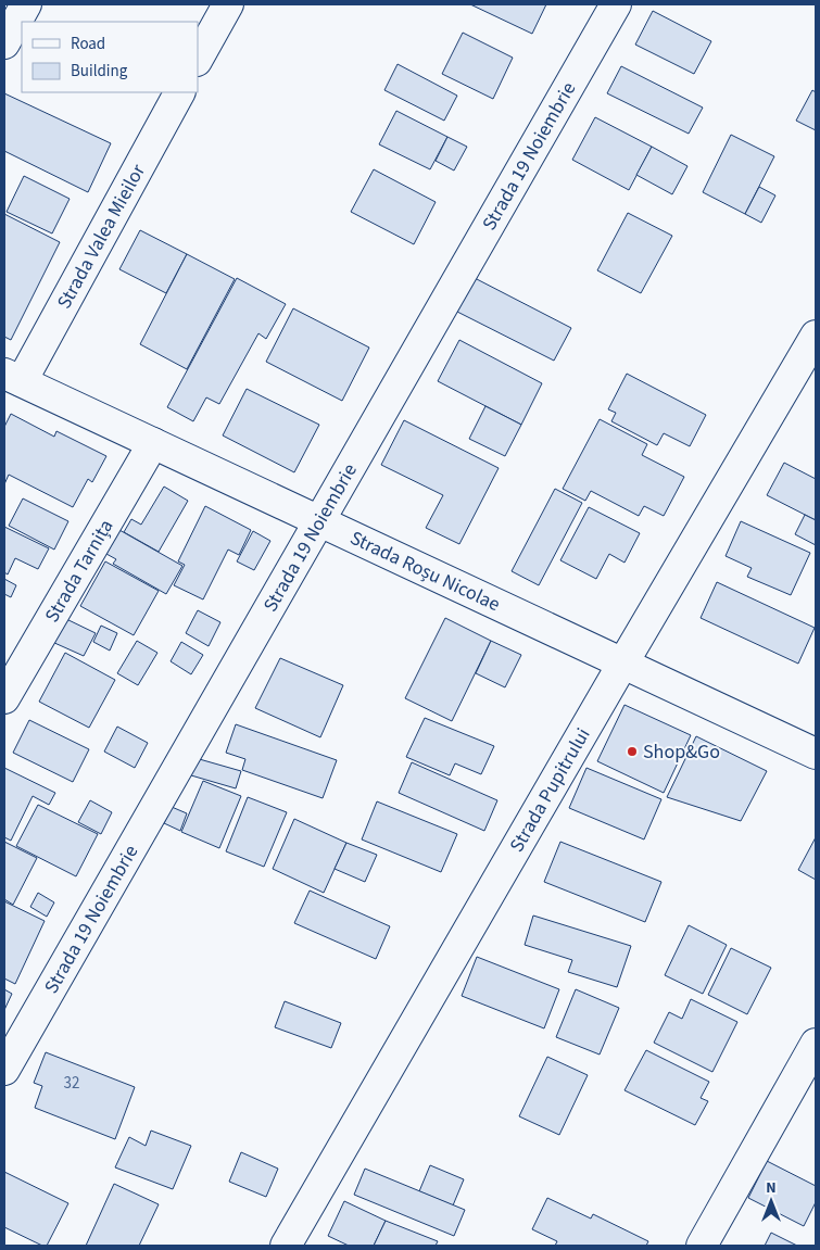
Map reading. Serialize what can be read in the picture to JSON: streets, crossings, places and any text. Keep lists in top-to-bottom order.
{
  "streets": {
    "street": [
      "Strada 19 Noiembrie",
      "Strada Valea Mieilor",
      "Strada Roșu Nicolae",
      "Strada Tarnița",
      "Strada Pupitrului"
    ]
  },
  "crossings": [
    ["Strada 19 Noiembrie", "Strada Roșu Nicolae"],
    ["Strada Valea Mieilor", "Strada Roșu Nicolae"],
    ["Strada Roșu Nicolae", "Strada Tarnița"],
    ["Strada Roșu Nicolae", "Strada Pupitrului"]
  ],
  "places": ["Shop&Go"],
  "house_numbers": ["32"],
  "legend": ["Road", "Building"],
  "north": "top"
}
